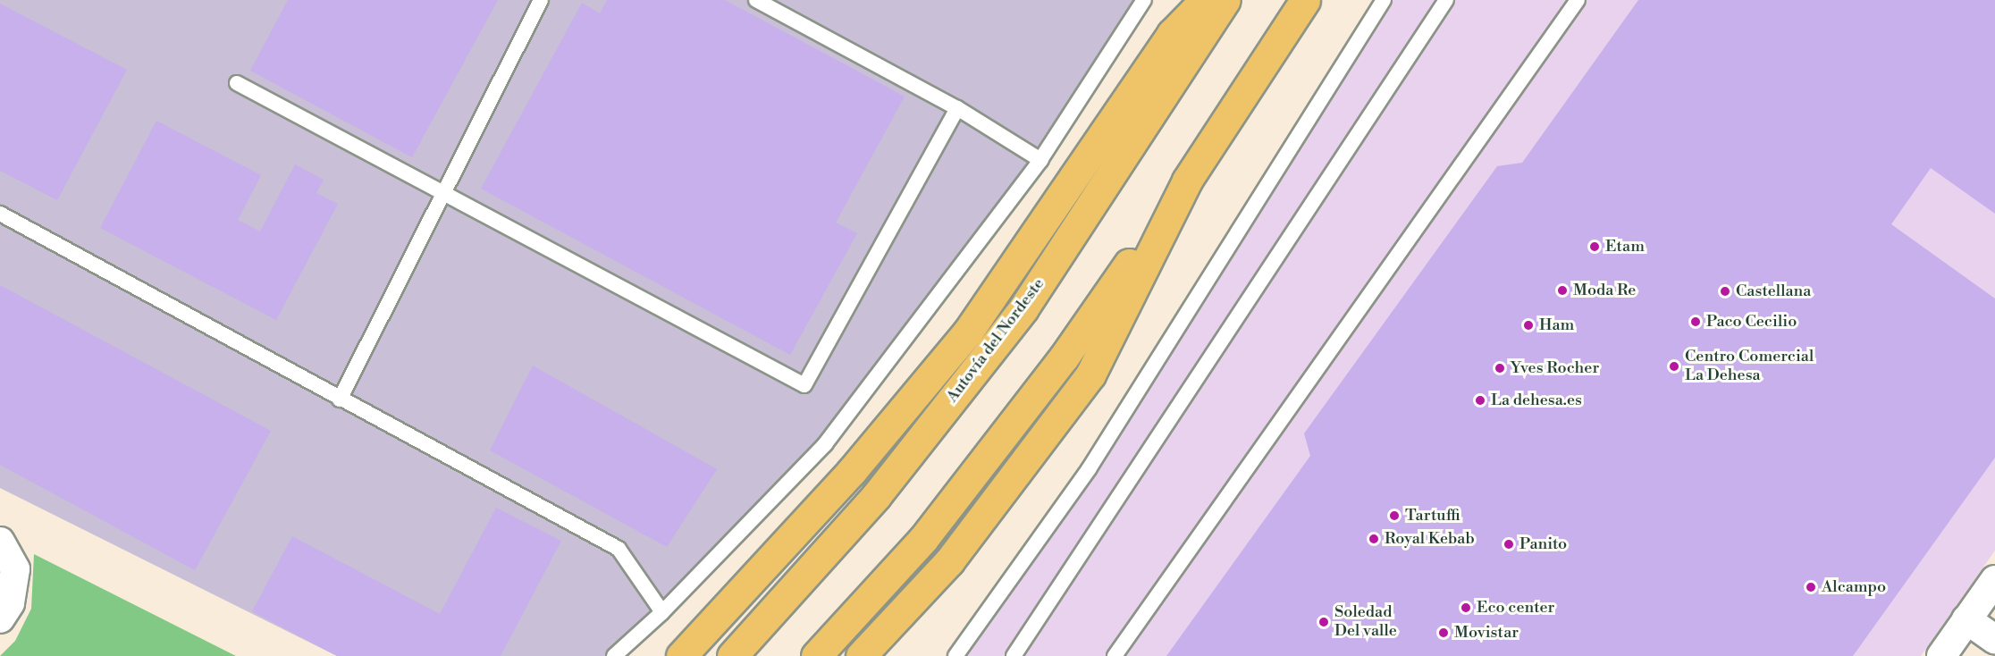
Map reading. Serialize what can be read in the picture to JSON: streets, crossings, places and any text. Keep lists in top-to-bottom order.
{
  "streets": {
    "highway": ["Autovía del Nordeste"]
  },
  "places": [
    "Etam",
    "Moda Re",
    "Castellana",
    "Paco Cecilio",
    "Ham",
    "Centro Comercial La Dehesa",
    "Yves Rocher",
    "La dehesa.es",
    "Tartuffi",
    "Royal Kebab",
    "Panito",
    "Alcampo",
    "Eco center",
    "Soledad Del valle",
    "Movistar"
  ]
}
